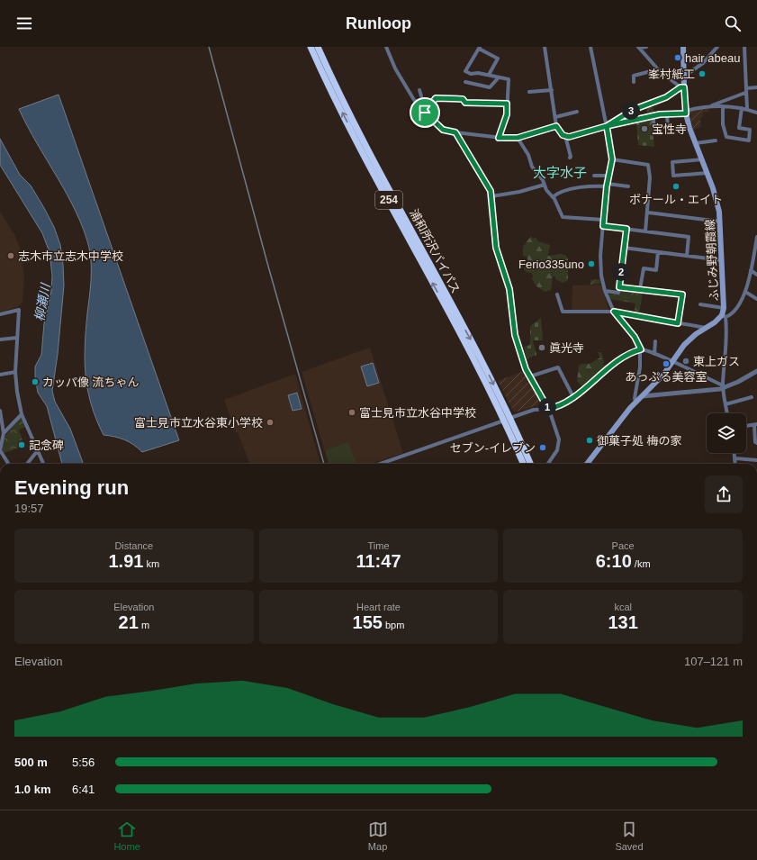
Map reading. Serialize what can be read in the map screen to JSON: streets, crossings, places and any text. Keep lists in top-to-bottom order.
{
  "streets": {
    "highway": ["254", "浦和所沢バイパス"],
    "main road": ["ふじみ野朝霞線"]
  },
  "districts": ["大字水子"],
  "water": ["柳瀬川"],
  "places": [
    "hair abeau",
    "峯村紙工",
    "宝性寺",
    "ボナール・エイト",
    "志木市立志木中学校",
    "Ferio335uno",
    "眞光寺",
    "東上ガス",
    "あっぷる美容室",
    "カッパ像 流ちゃん",
    "富士見市立水谷中学校",
    "富士見市立水谷東小学校",
    "御菓子処 梅の家",
    "記念碑",
    "セブン-イレブン"
  ],
  "page": {
    "header": "Runloop",
    "pins": ["3", "2", "1"],
    "heading": ["Evening run", "19:57"],
    "stats": [
      ["Distance", "1.91 km"],
      ["Time", "11:47"],
      ["Pace", "6:10 /km"],
      ["Elevation", "21 m"],
      ["Heart rate", "155 bpm"],
      ["kcal", "131"]
    ],
    "chart": ["Elevation", "107–121 m"],
    "list": [
      {
        "name": "500 m",
        "note": "5:56"
      },
      {
        "name": "1.0 km",
        "note": "6:41"
      }
    ],
    "tabs": ["Home", "Map", "Saved"]
  }
}
